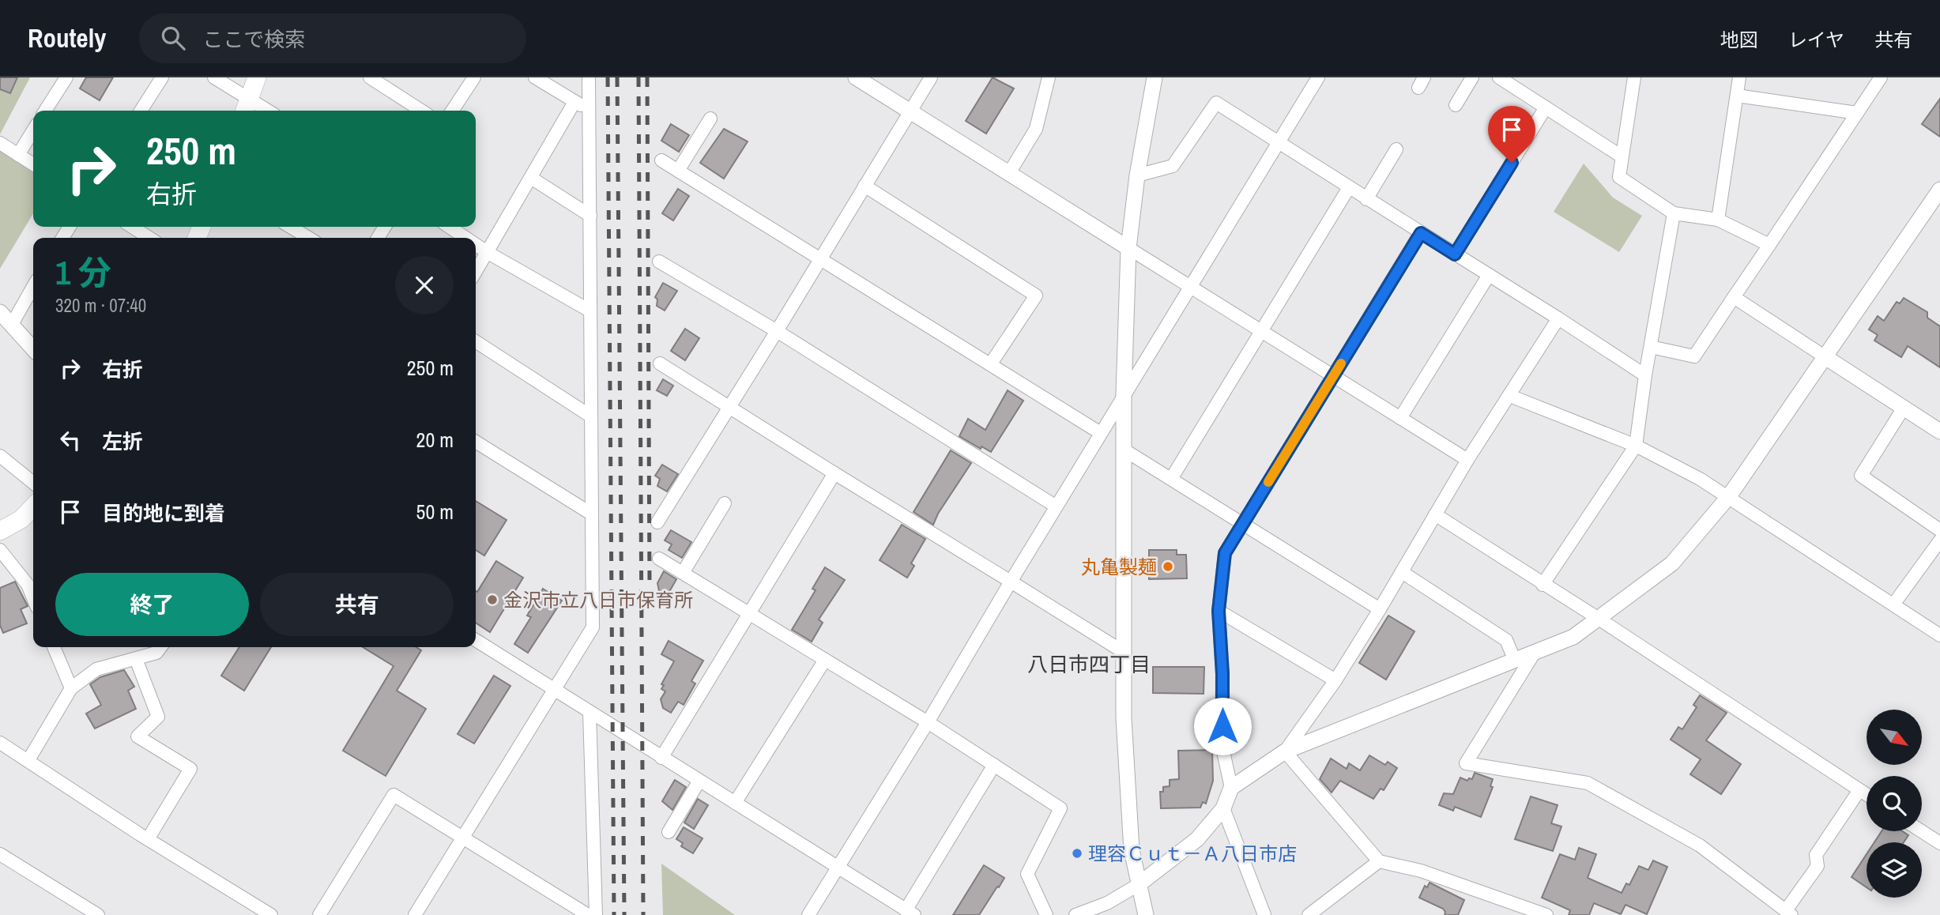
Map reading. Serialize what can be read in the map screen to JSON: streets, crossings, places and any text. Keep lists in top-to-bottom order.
{
  "districts": ["八日市四丁目"],
  "places": ["丸亀製麺", "金沢市立八日市保育所", "理容Ｃｕｔ－Ａ八日市店"],
  "north": "bottom right",
  "page": {
    "header": "Routely",
    "search": "ここで検索",
    "nav": ["地図", "レイヤ", "共有"],
    "turn": ["250 m", "右折"],
    "heading": ["1 分", "320 m · 07:40"],
    "list": [
      {
        "name": "右折",
        "value": "250 m"
      },
      {
        "name": "左折",
        "value": "20 m"
      },
      {
        "name": "目的地に到着",
        "value": "50 m"
      }
    ],
    "buttons": ["終了", "共有"]
  }
}
